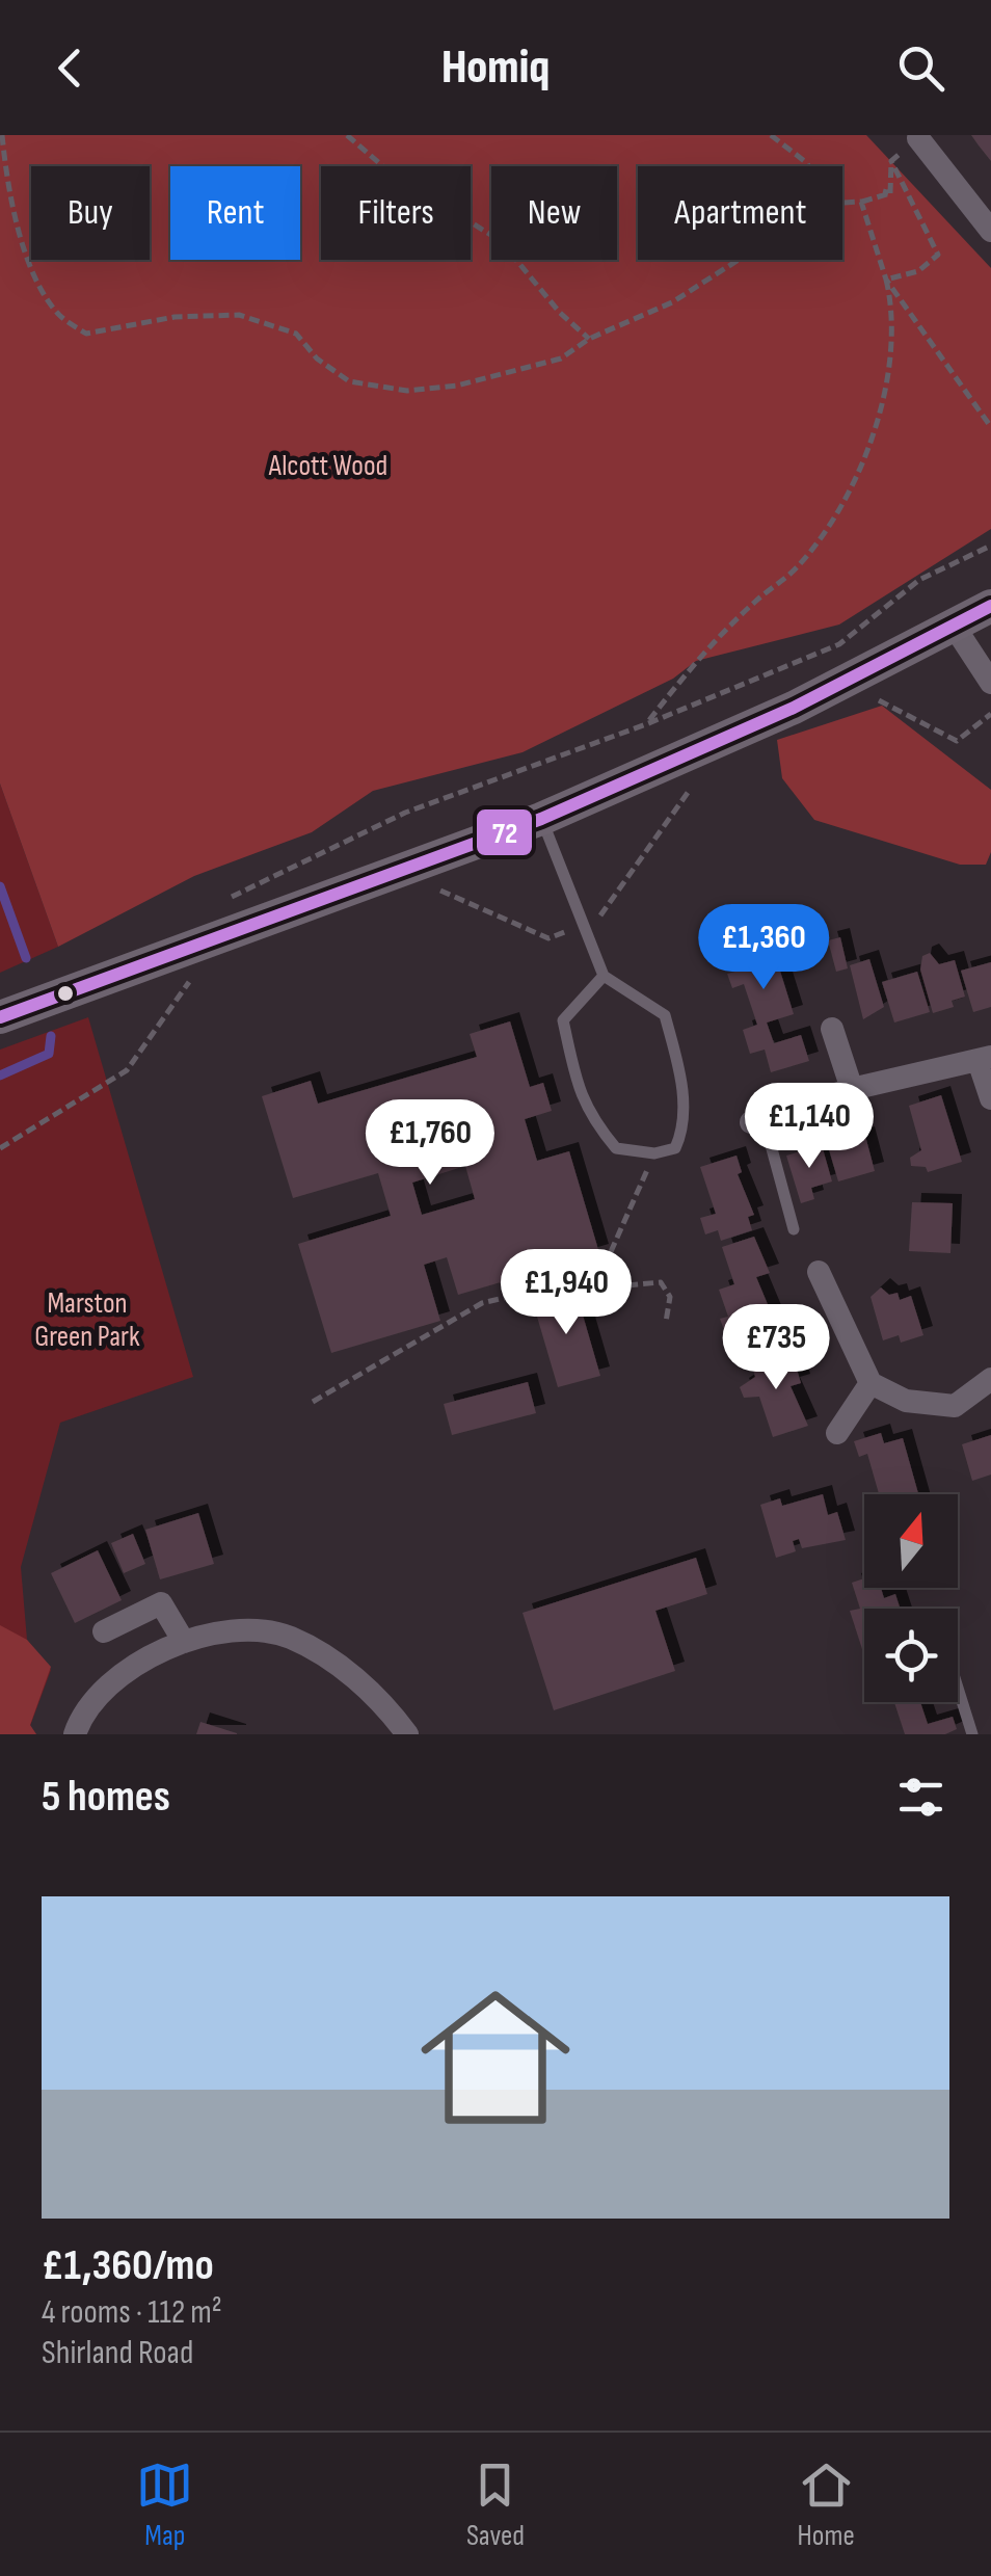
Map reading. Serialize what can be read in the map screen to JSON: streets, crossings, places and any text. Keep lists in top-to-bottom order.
{
  "parks": ["Alcott Wood", "Marston Green Park"],
  "lines": ["transit line 72"],
  "north": "top",
  "page": {
    "header": "Homiq",
    "chip": [
      "Buy",
      "Rent",
      "Filters",
      "New",
      "Apartment"
    ],
    "price": [
      "£1,360",
      "£1,140",
      "£1,760",
      "£1,940",
      "£735"
    ],
    "heading": "5 homes",
    "list": [
      {
        "name": "£1,360/mo",
        "note": "4 rooms · 112 m² · Shirland Road"
      }
    ],
    "tabs": ["Map", "Saved", "Home"]
  }
}
